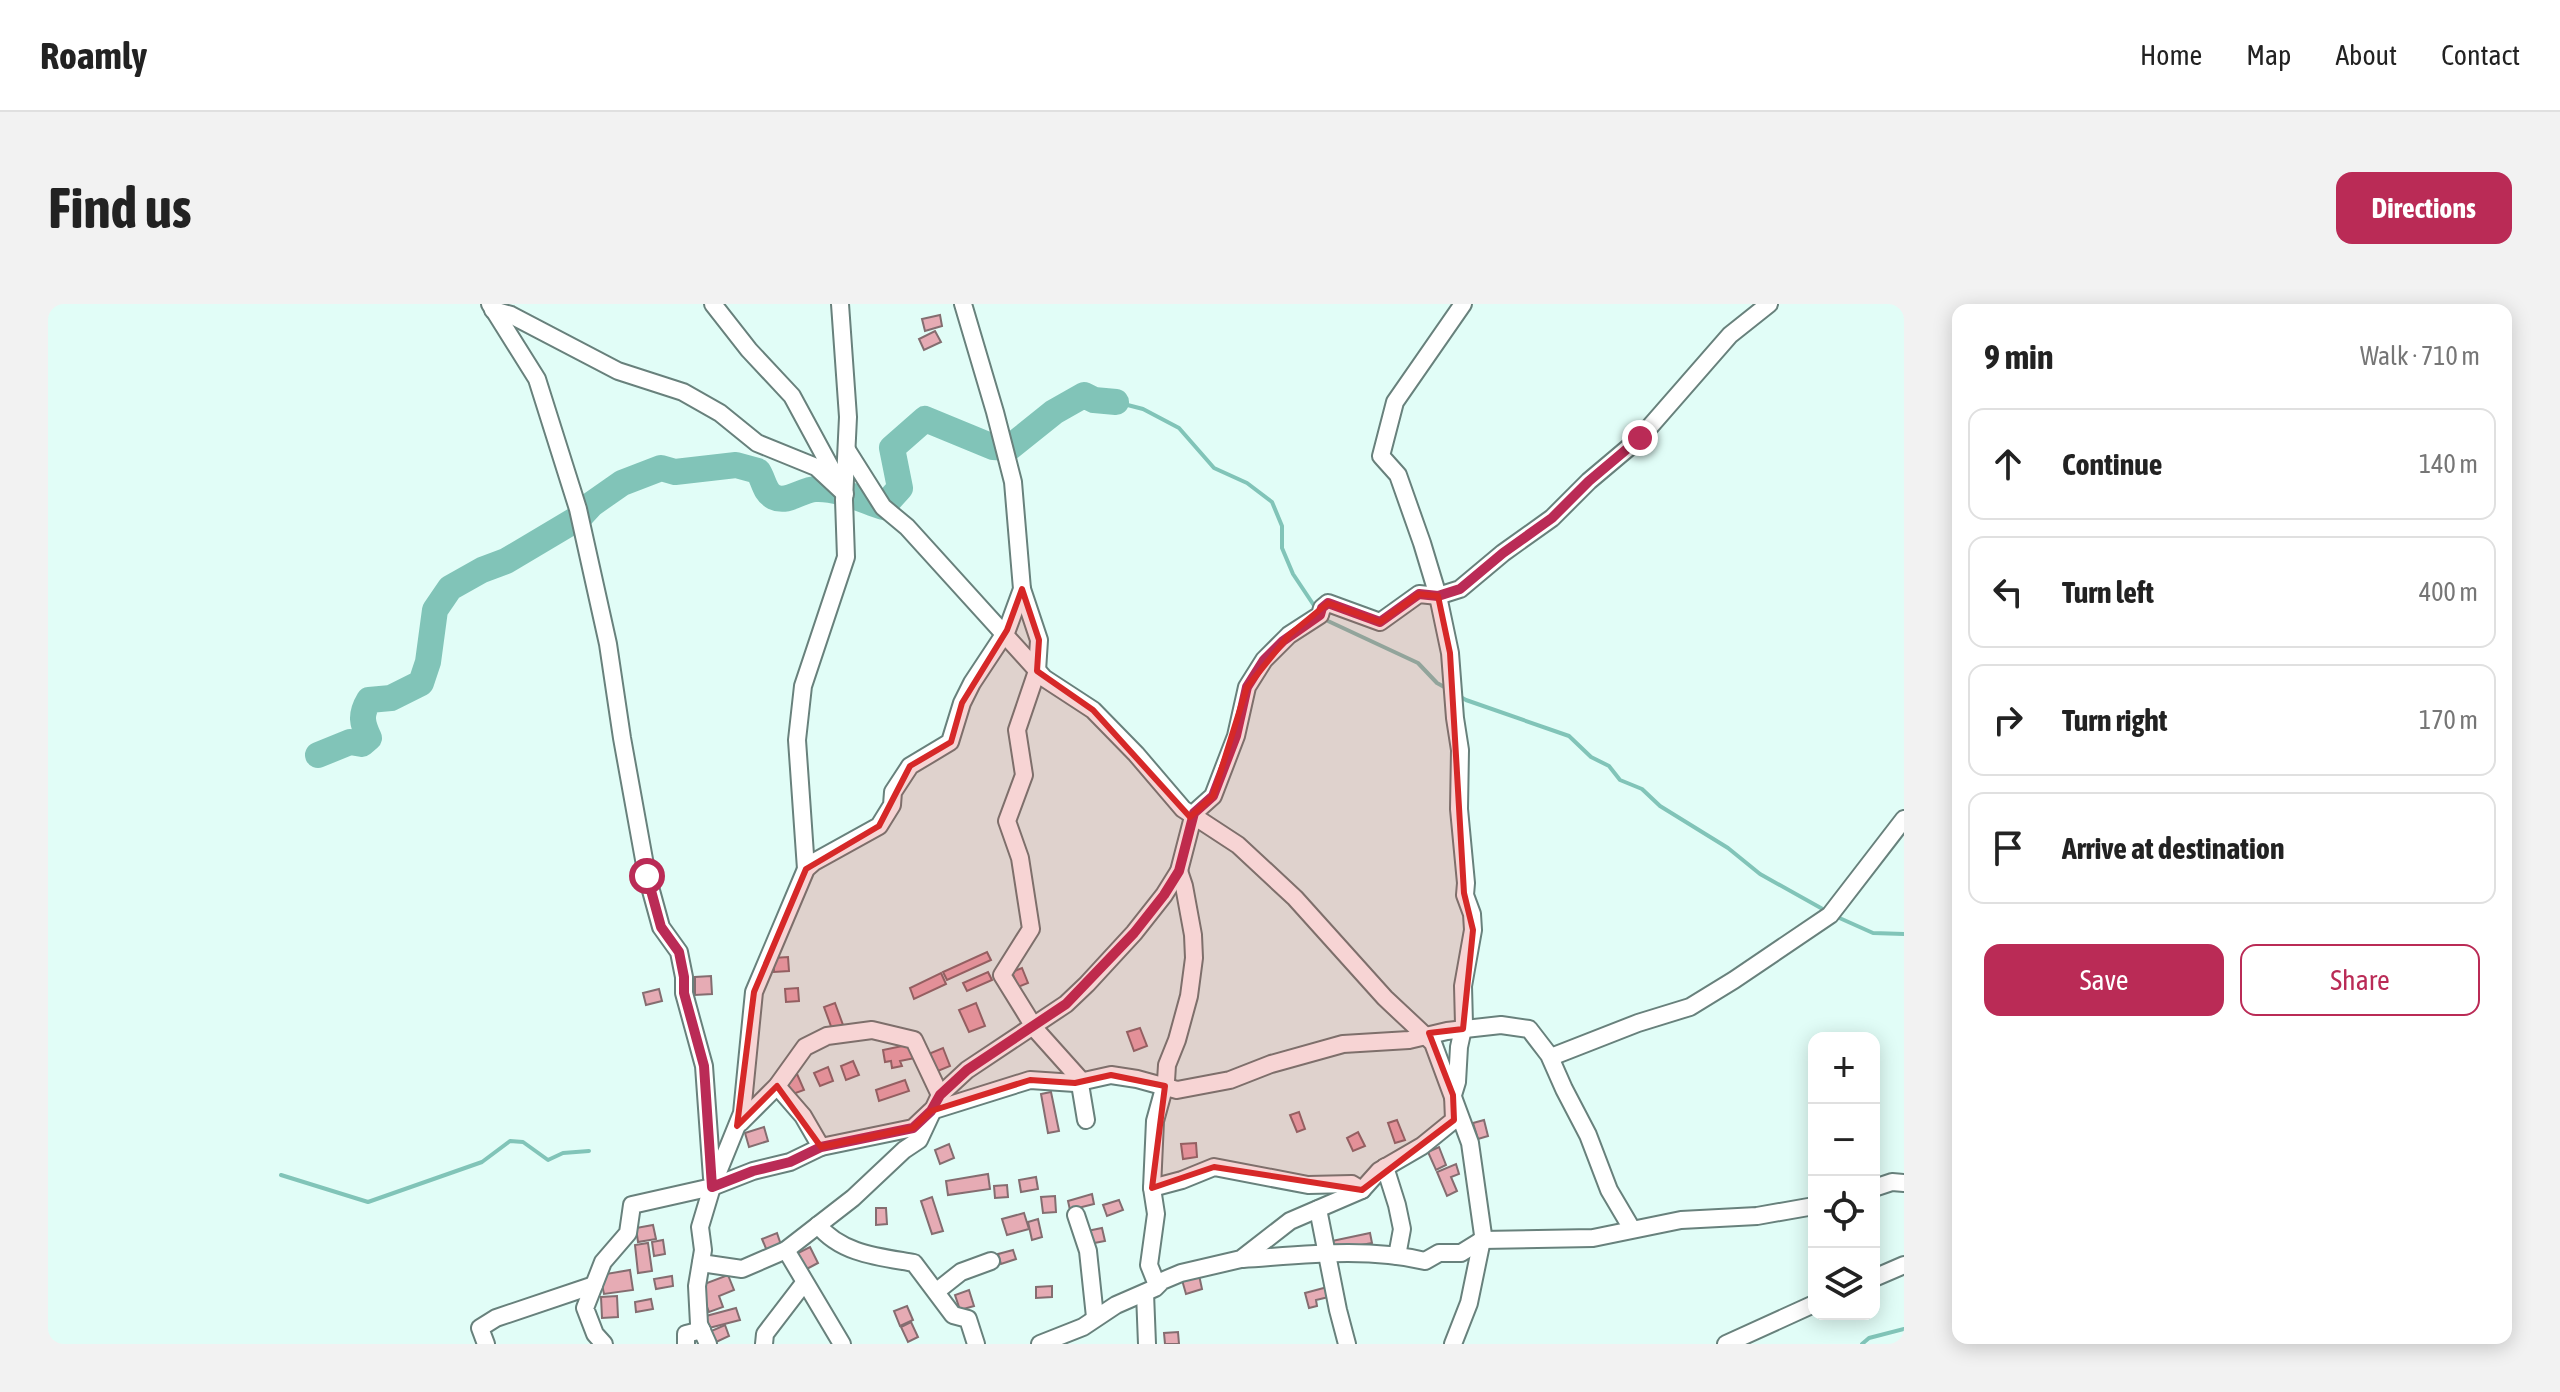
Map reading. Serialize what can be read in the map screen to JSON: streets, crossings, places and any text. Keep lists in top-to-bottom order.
{
  "page": {
    "header": "Roamly",
    "nav": [
      "Home",
      "Map",
      "About",
      "Contact"
    ],
    "buttons": [
      "Directions",
      ["Save", "Share"]
    ],
    "title": "Find us",
    "heading": ["9 min", "Walk · 710 m"],
    "list": [
      ["Continue", "140 m"],
      ["Turn left", "400 m"],
      ["Turn right", "170 m"],
      "Arrive at destination"
    ],
    "map_buttons": ["+", "−"]
  }
}
